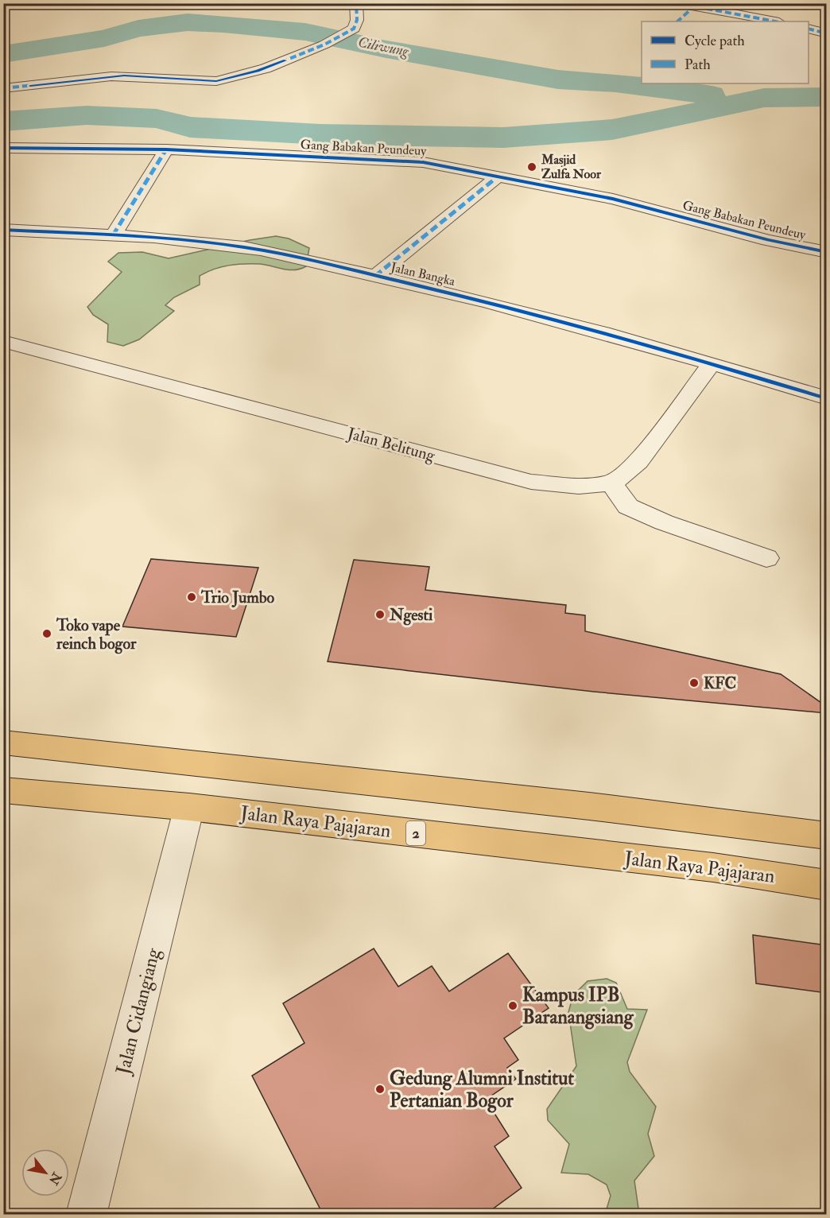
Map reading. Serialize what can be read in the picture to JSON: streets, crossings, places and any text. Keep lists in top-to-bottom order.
{
  "streets": {
    "highway": ["Jalan Raya Pajajaran", "2"],
    "street": [
      "Gang Babakan Peundeuy",
      "Jalan Bangka",
      "Jalan Belitung",
      "Jalan Cidangiang"
    ]
  },
  "crossings": [
    ["Gang Babakan Peundeuy", "Jalan Bangka"],
    ["Jalan Raya Pajajaran", "Jalan Cidangiang"]
  ],
  "water": ["Ciliwung"],
  "places": [
    "Masjid Zulfa Noor",
    "Trio Jumbo",
    "Ngesti",
    "Toko vape reinch bogor",
    "KFC",
    "Kampus IPB Baranangsiang",
    "Gedung Alumni Institut Pertanian Bogor"
  ],
  "legend": ["Cycle path", "Path"],
  "north": "bottom right"
}
